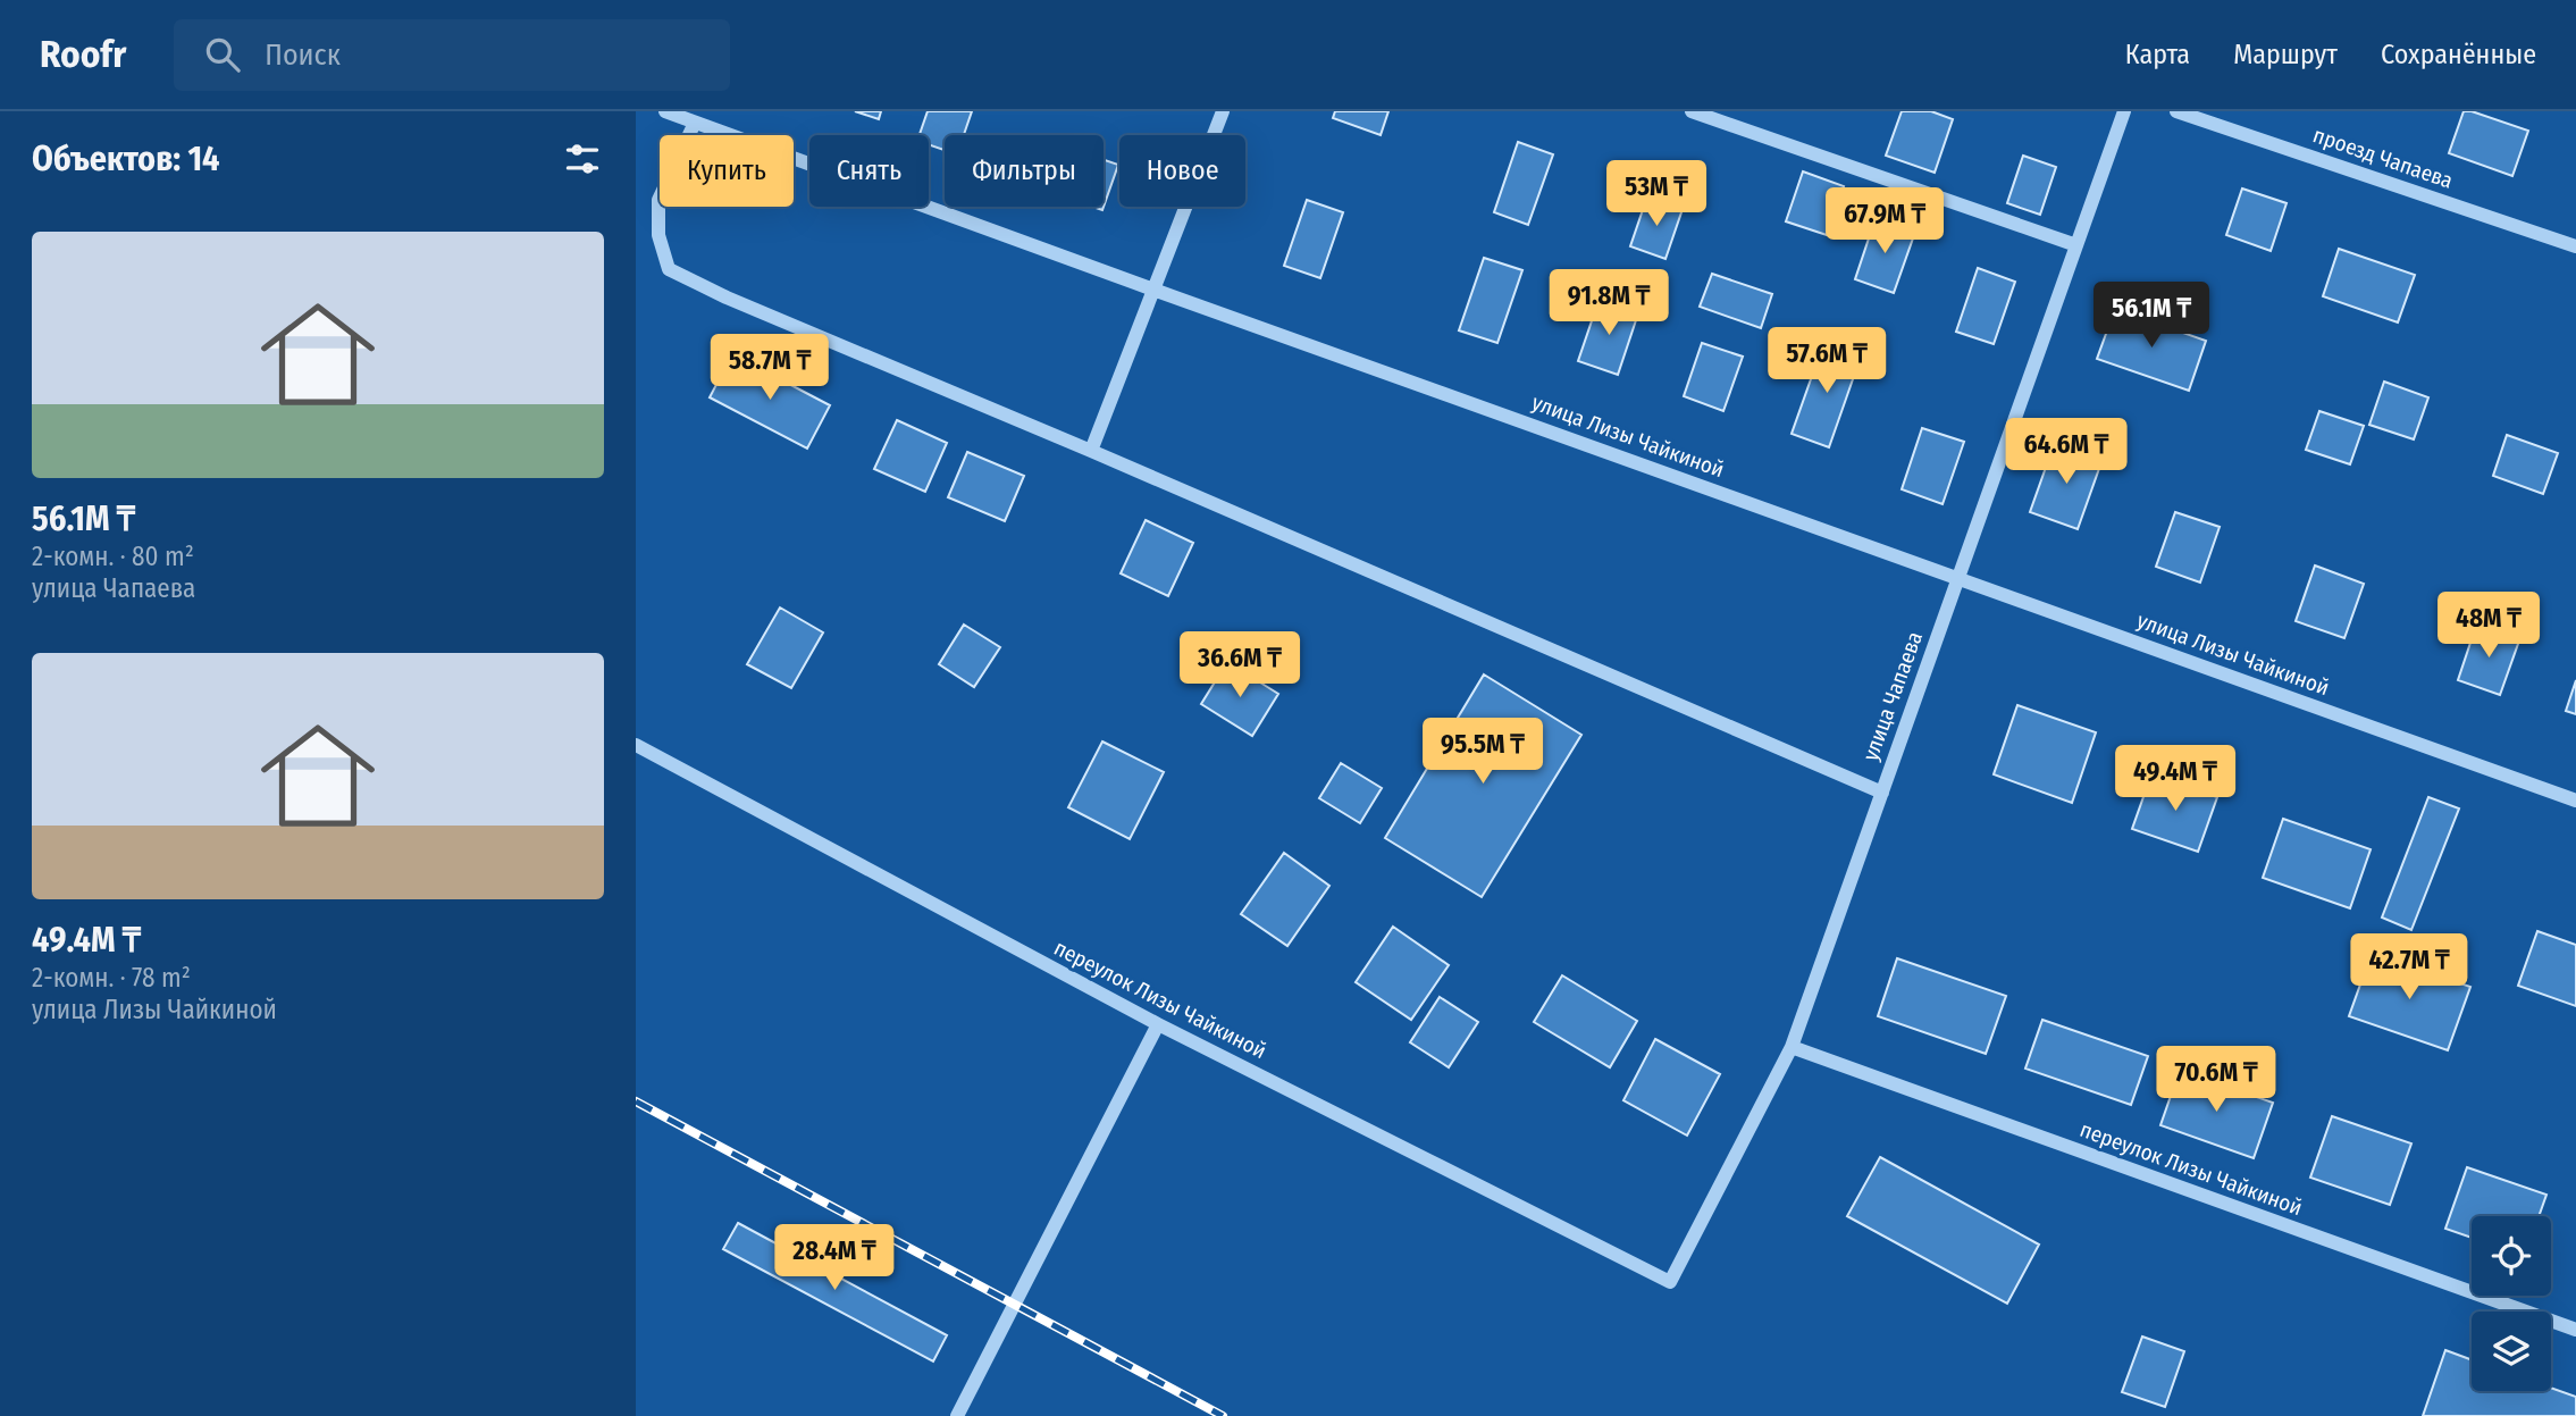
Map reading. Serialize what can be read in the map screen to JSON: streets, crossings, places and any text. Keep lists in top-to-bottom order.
{
  "streets": {
    "street": [
      "проезд Чапаева",
      "улица Лизы Чайкиной",
      "улица Чапаева",
      "переулок Лизы Чайкиной"
    ]
  },
  "crossings": [
    ["улица Лизы Чайкиной", "улица Чапаева"],
    ["улица Чапаева", "переулок Лизы Чайкиной"]
  ],
  "page": {
    "header": "Roofr",
    "search": "Поиск",
    "nav": ["Карта", "Маршрут", "Сохранённые"],
    "heading": "Объектов: 14",
    "chip": [
      "Купить",
      "Снять",
      "Фильтры",
      "Новое"
    ],
    "price": [
      "53M ₸",
      "67.9M ₸",
      "91.8M ₸",
      "56.1M ₸",
      "57.6M ₸",
      "58.7M ₸",
      "64.6M ₸",
      "48M ₸",
      "36.6M ₸",
      "95.5M ₸",
      "49.4M ₸",
      "42.7M ₸",
      "70.6M ₸",
      "28.4M ₸"
    ],
    "list": [
      {
        "name": "56.1M ₸",
        "note": "2-комн. · 80 m² · улица Чапаева"
      },
      {
        "name": "49.4M ₸",
        "note": "2-комн. · 78 m² · улица Лизы Чайкиной"
      }
    ]
  }
}
